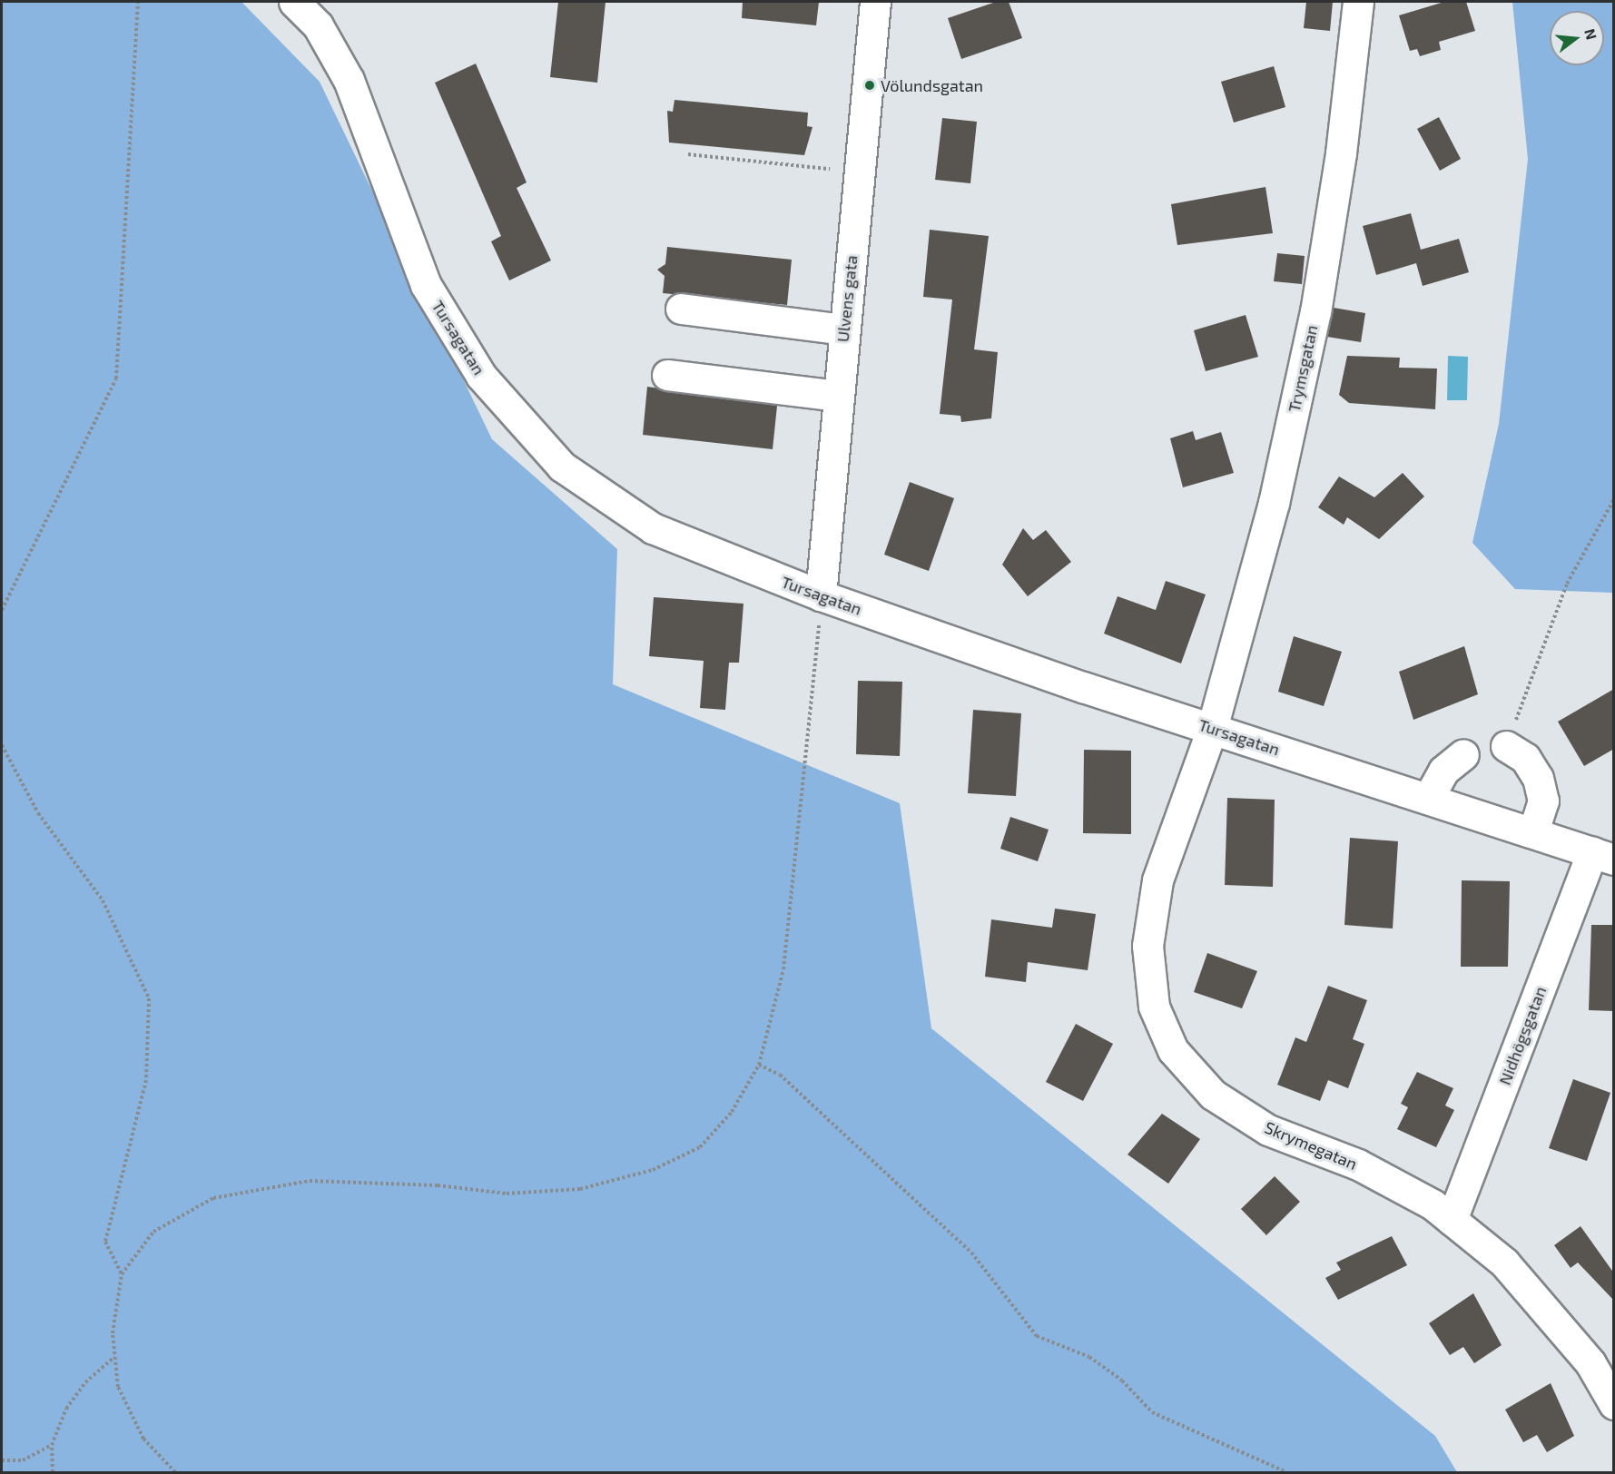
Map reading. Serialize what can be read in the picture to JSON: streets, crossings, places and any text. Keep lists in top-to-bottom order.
{
  "streets": {
    "street": [
      "Ulvens gata",
      "Tursagatan",
      "Trymsgatan",
      "Nidhögsgatan",
      "Skrymegatan"
    ]
  },
  "crossings": [
    ["Ulvens gata", "Tursagatan"],
    ["Tursagatan", "Trymsgatan"],
    ["Tursagatan", "Nidhögsgatan"],
    ["Tursagatan", "Skrymegatan"],
    ["Trymsgatan", "Skrymegatan"],
    ["Nidhögsgatan", "Skrymegatan"]
  ],
  "places": ["Völundsgatan"],
  "north": "right"
}
